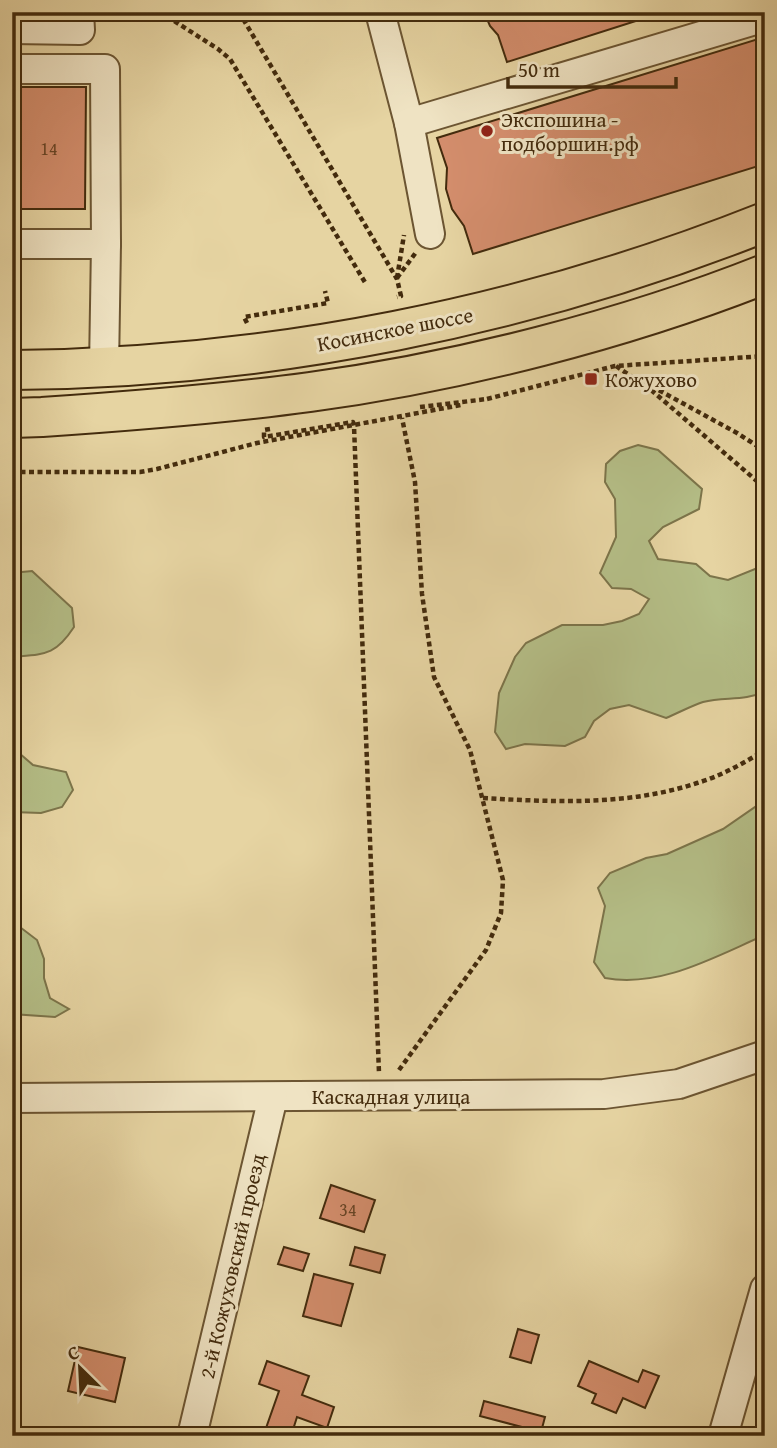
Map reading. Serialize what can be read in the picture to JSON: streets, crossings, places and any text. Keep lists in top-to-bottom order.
{
  "streets": {
    "highway": ["Косинское шоссе"],
    "street": ["Каскадная улица", "2-й Кожуховский проезд"]
  },
  "crossings": [
    ["Каскадная улица", "2-й Кожуховский проезд"]
  ],
  "places": {
    "other": ["Экспошина - подборшин.рф"],
    "transit": ["Кожухово"]
  },
  "house_numbers": ["14", "34"],
  "scale_bar": "50 m",
  "north": "top left"
}
